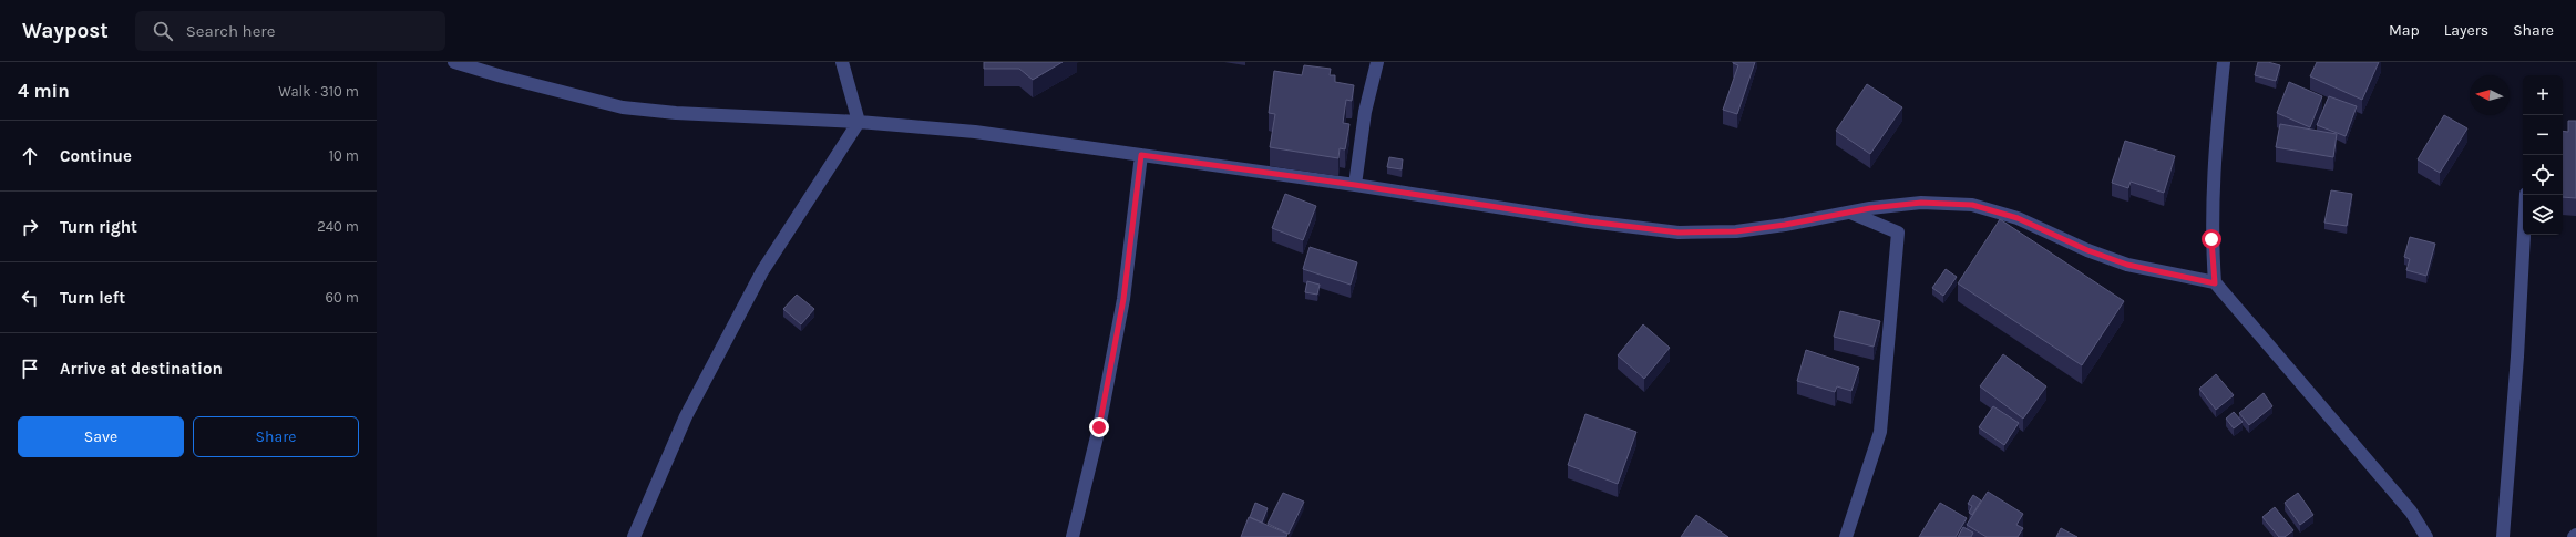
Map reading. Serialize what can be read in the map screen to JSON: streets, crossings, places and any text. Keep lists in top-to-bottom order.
{
  "north": "left",
  "page": {
    "header": "Waypost",
    "search": "Search here",
    "nav": ["Map", "Layers", "Share"],
    "heading": ["4 min", "Walk · 310 m"],
    "map_buttons": ["+", "−"],
    "list": [
      ["Continue", "10 m"],
      ["Turn right", "240 m"],
      ["Turn left", "60 m"],
      "Arrive at destination"
    ],
    "buttons": ["Save", "Share"]
  }
}
